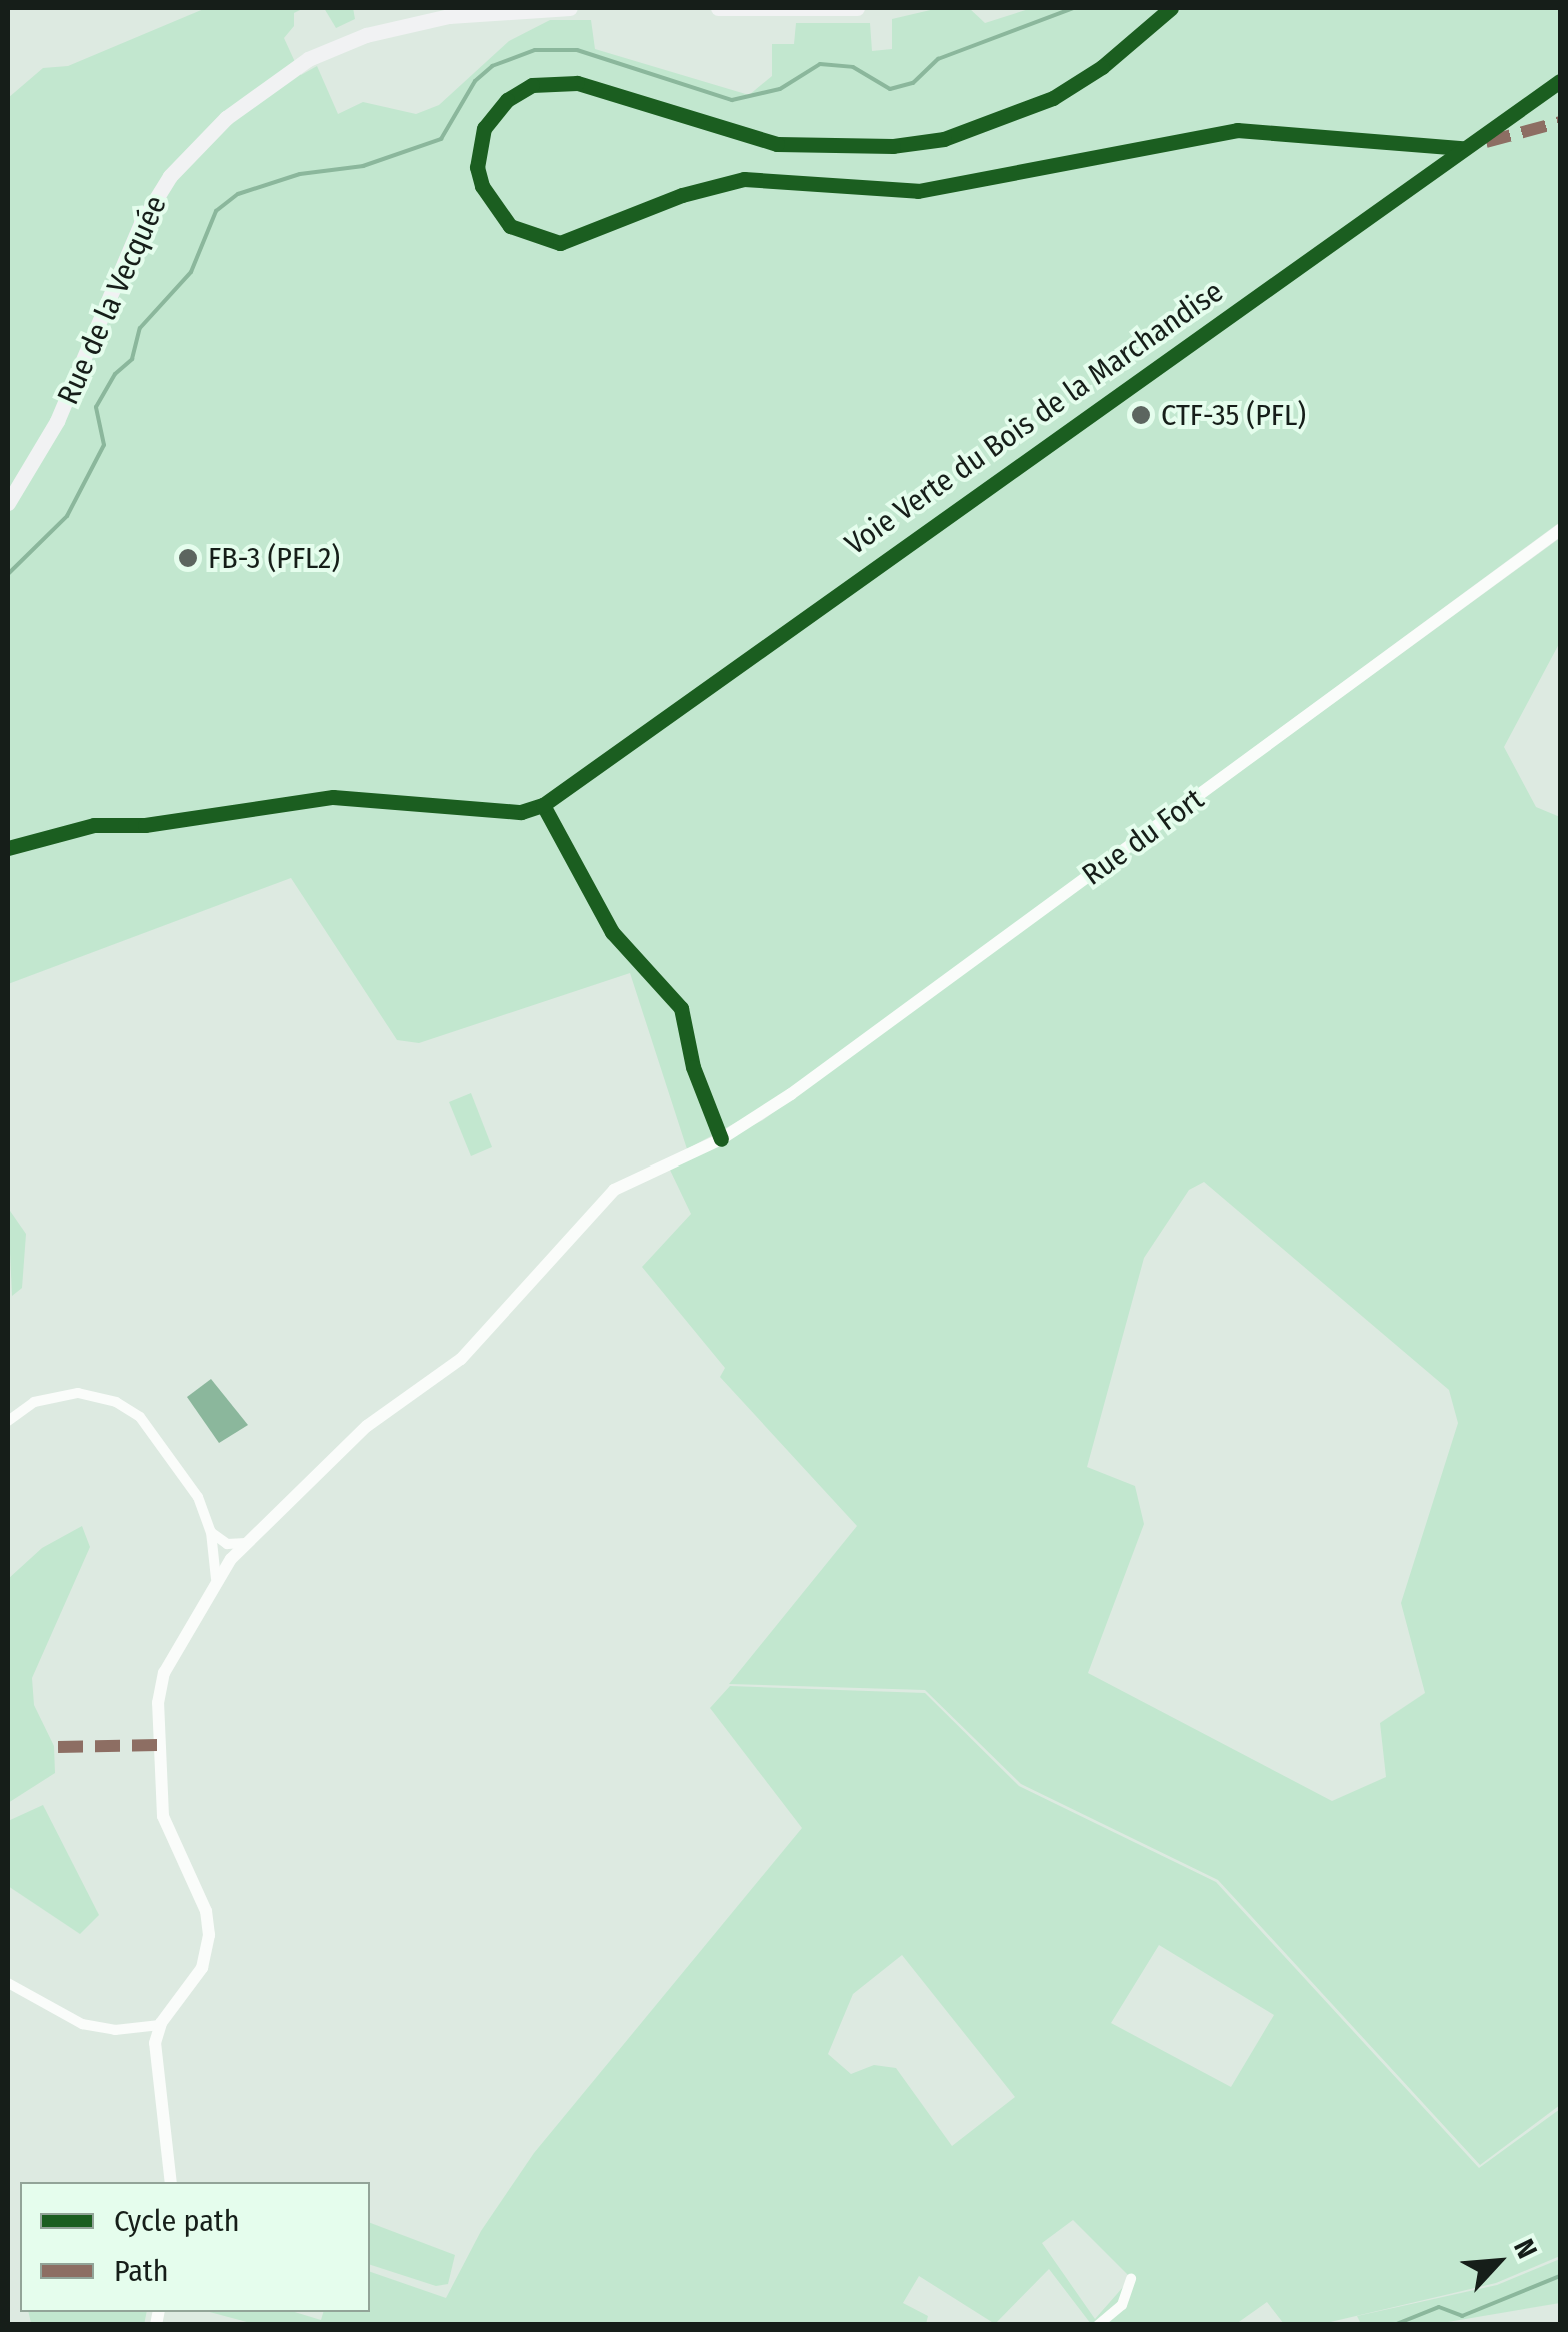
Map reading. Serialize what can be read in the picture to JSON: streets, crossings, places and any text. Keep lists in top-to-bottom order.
{
  "streets": {
    "main road": ["Rue de la Vecquée"],
    "street": ["Rue du Fort"],
    "cycle path": ["Voie Verte du Bois de la Marchandise"]
  },
  "places": ["CTF-35 (PFL)", "FB-3 (PFL2)"],
  "legend": ["Cycle path", "Path"],
  "north": "top right"
}
